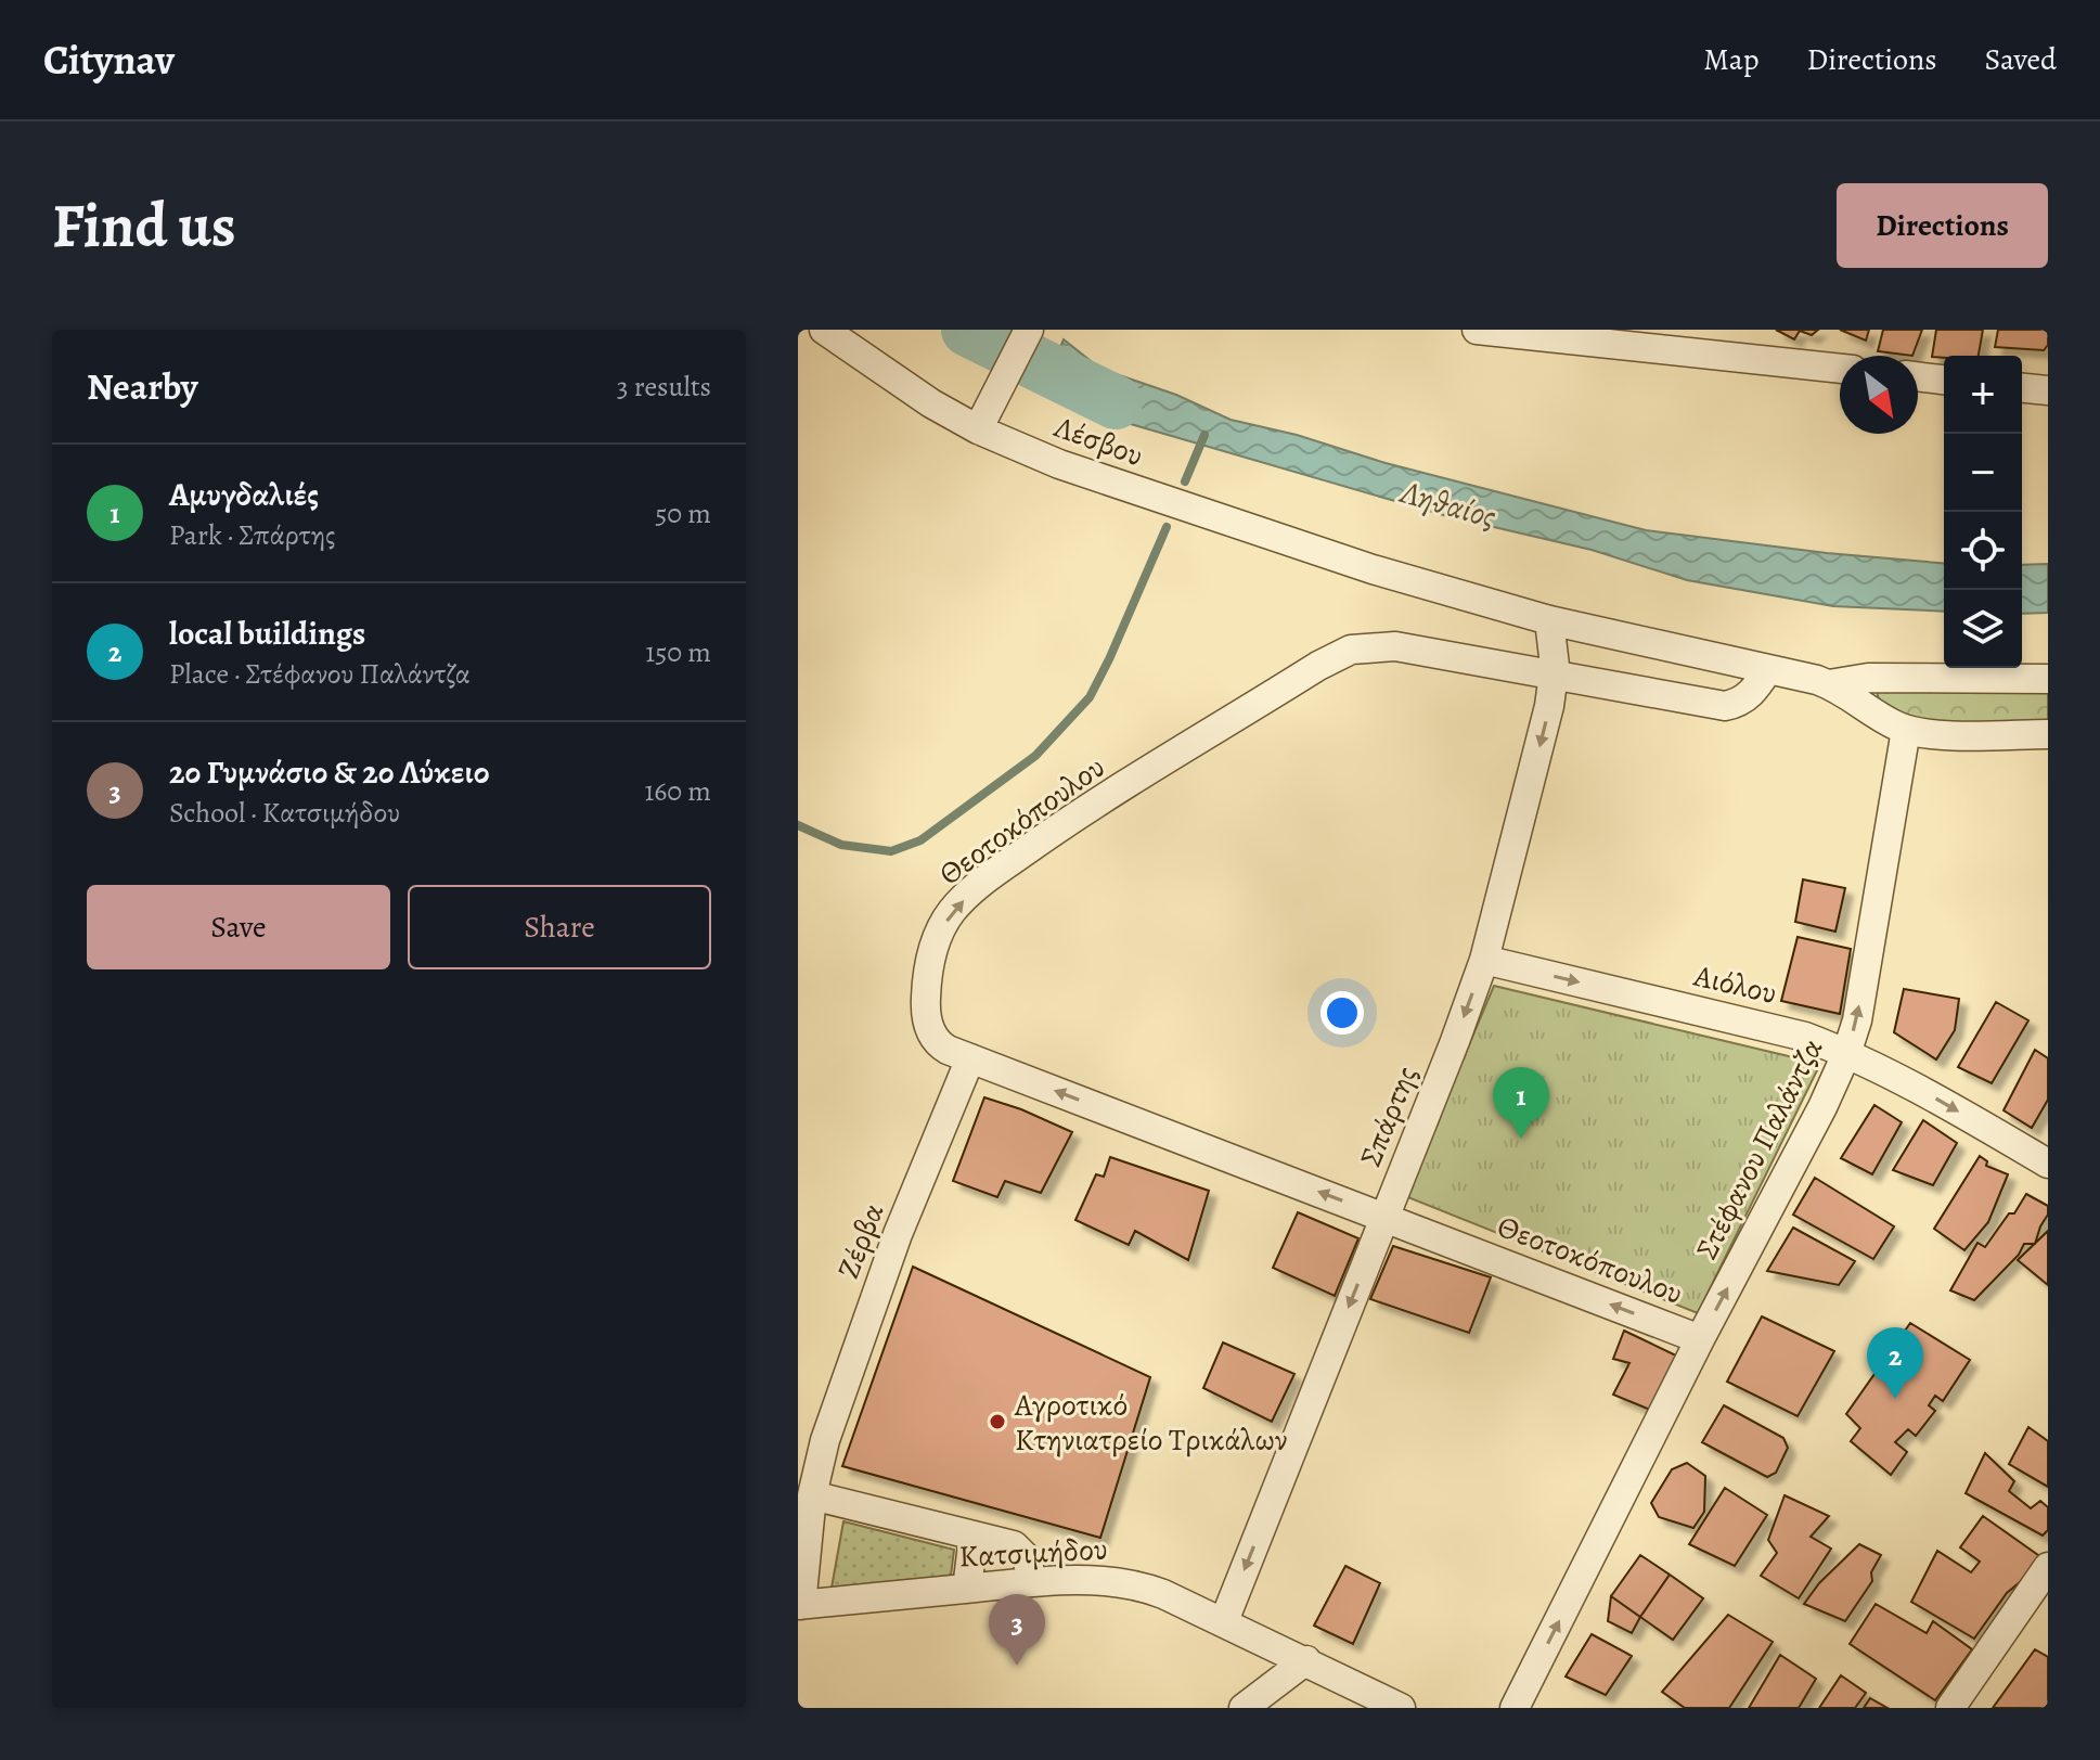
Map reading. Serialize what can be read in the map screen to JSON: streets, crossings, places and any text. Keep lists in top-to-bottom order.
{
  "streets": {
    "street": [
      "Λέσβου",
      "Θεοτοκόπουλου",
      "Αιόλου",
      "Σπάρτης",
      "Στέφανου Παλάντζα",
      "Ζέρβα",
      "Κατσιμήδου"
    ]
  },
  "crossings": [
    ["Λέσβου", "Θεοτοκόπουλου"],
    ["Λέσβου", "Σπάρτης"],
    ["Θεοτοκόπουλου", "Σπάρτης"],
    ["Θεοτοκόπουλου", "Στέφανου Παλάντζα"],
    ["Θεοτοκόπουλου", "Ζέρβα"],
    ["Αιόλου", "Σπάρτης"],
    ["Αιόλου", "Στέφανου Παλάντζα"],
    ["Σπάρτης", "Κατσιμήδου"],
    ["Ζέρβα", "Κατσιμήδου"]
  ],
  "one_way": ["Αιόλου", "Σπάρτης", "Στέφανου Παλάντζα"],
  "water": ["Ληθαίος"],
  "places": ["Αγροτικό Κτηνιατρείο Τρικάλων"],
  "north": "bottom right",
  "page": {
    "header": "Citynav",
    "nav": ["Map", "Directions", "Saved"],
    "buttons": [
      "Directions",
      ["Save", "Share"]
    ],
    "title": "Find us",
    "heading": ["Nearby", "3 results"],
    "map_buttons": ["+", "−"],
    "list": [
      {
        "mark": "1",
        "name": "Αμυγδαλιές",
        "note": "Park · Σπάρτης",
        "value": "50 m"
      },
      {
        "mark": "2",
        "name": "local buildings",
        "note": "Place · Στέφανου Παλάντζα",
        "value": "150 m"
      },
      {
        "mark": "3",
        "name": "2ο Γυμνάσιο & 2ο Λύκειο",
        "note": "School · Κατσιμήδου",
        "value": "160 m"
      }
    ],
    "pins": ["1", "2", "3"]
  }
}
